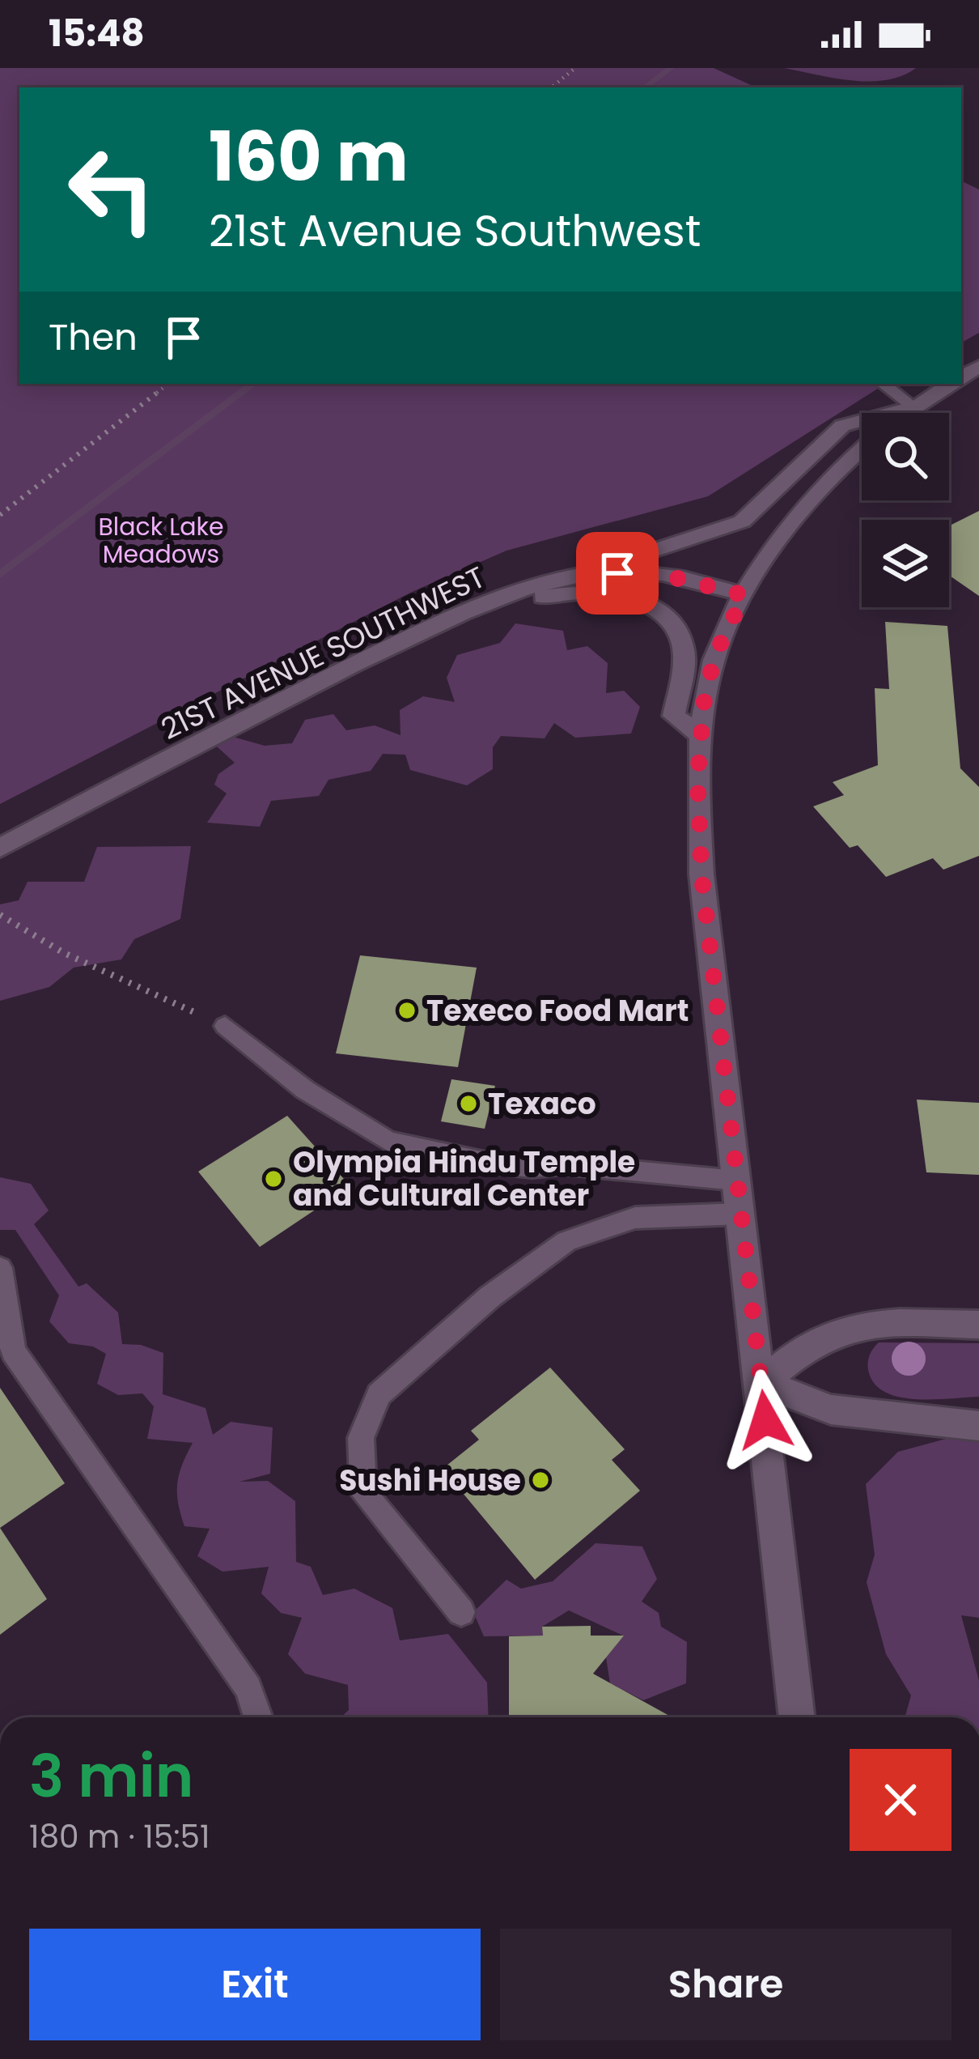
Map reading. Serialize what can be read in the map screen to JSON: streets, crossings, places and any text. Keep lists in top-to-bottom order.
{
  "streets": {
    "street": ["21ST AVENUE SOUTHWEST"]
  },
  "parks": ["Black Lake Meadows"],
  "places": [
    "Texeco Food Mart",
    "Texaco",
    "Olympia Hindu Temple and Cultural Center",
    "Sushi House"
  ],
  "page": {
    "status": "15:48",
    "turn": ["160 m", "21st Avenue Southwest"],
    "then": "Then",
    "heading": ["3 min", "180 m · 15:51"],
    "buttons": ["Exit", "Share"]
  }
}
